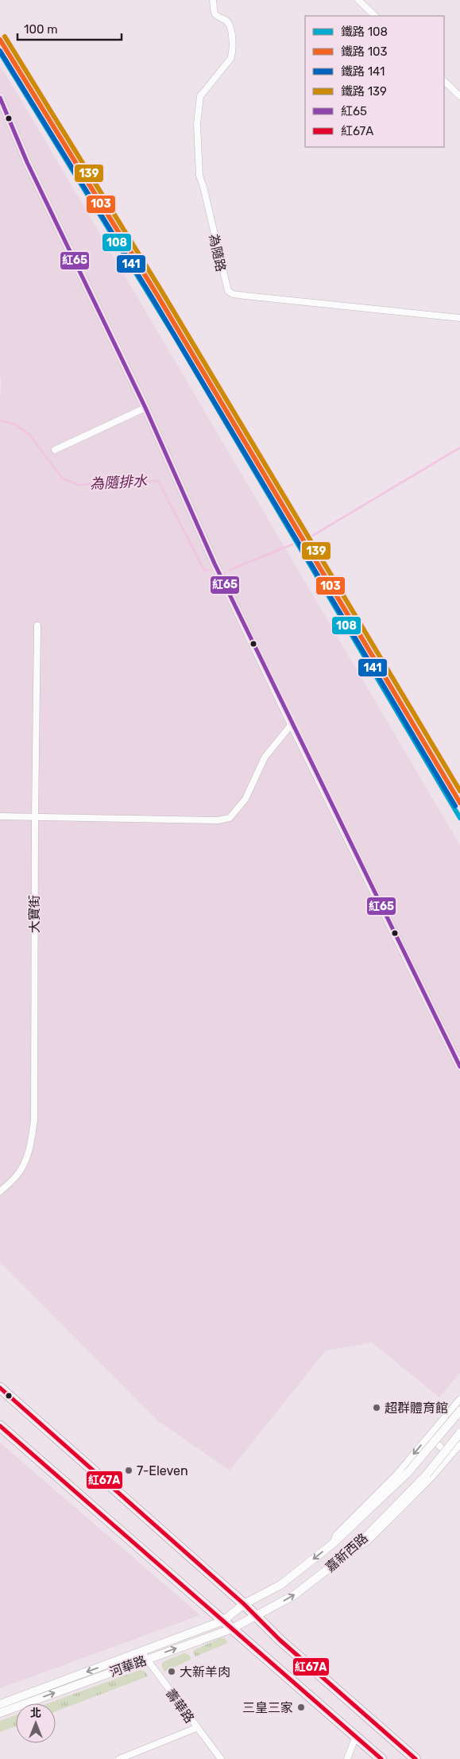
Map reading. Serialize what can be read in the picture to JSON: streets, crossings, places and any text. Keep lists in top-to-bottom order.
{
  "streets": {
    "street": [
      "為隨路",
      "大寶街",
      "嘉新西路",
      "河華路",
      "壽華路"
    ]
  },
  "crossings": [
    ["嘉新西路", "河華路"],
    ["河華路", "壽華路"]
  ],
  "water": ["為隨排水"],
  "places": [
    "超群體育館",
    "7-Eleven",
    "大新羊肉",
    "三皇三家"
  ],
  "lines": [
    "rail line 139",
    "rail line 103",
    "rail line 141",
    "rail line 108",
    "transit line 紅65",
    "transit line 紅67A"
  ],
  "legend": [
    "鐵路 108",
    "鐵路 103",
    "鐵路 141",
    "鐵路 139",
    "紅65",
    "紅67A"
  ],
  "scale_bar": "100 m",
  "north": "top"
}
